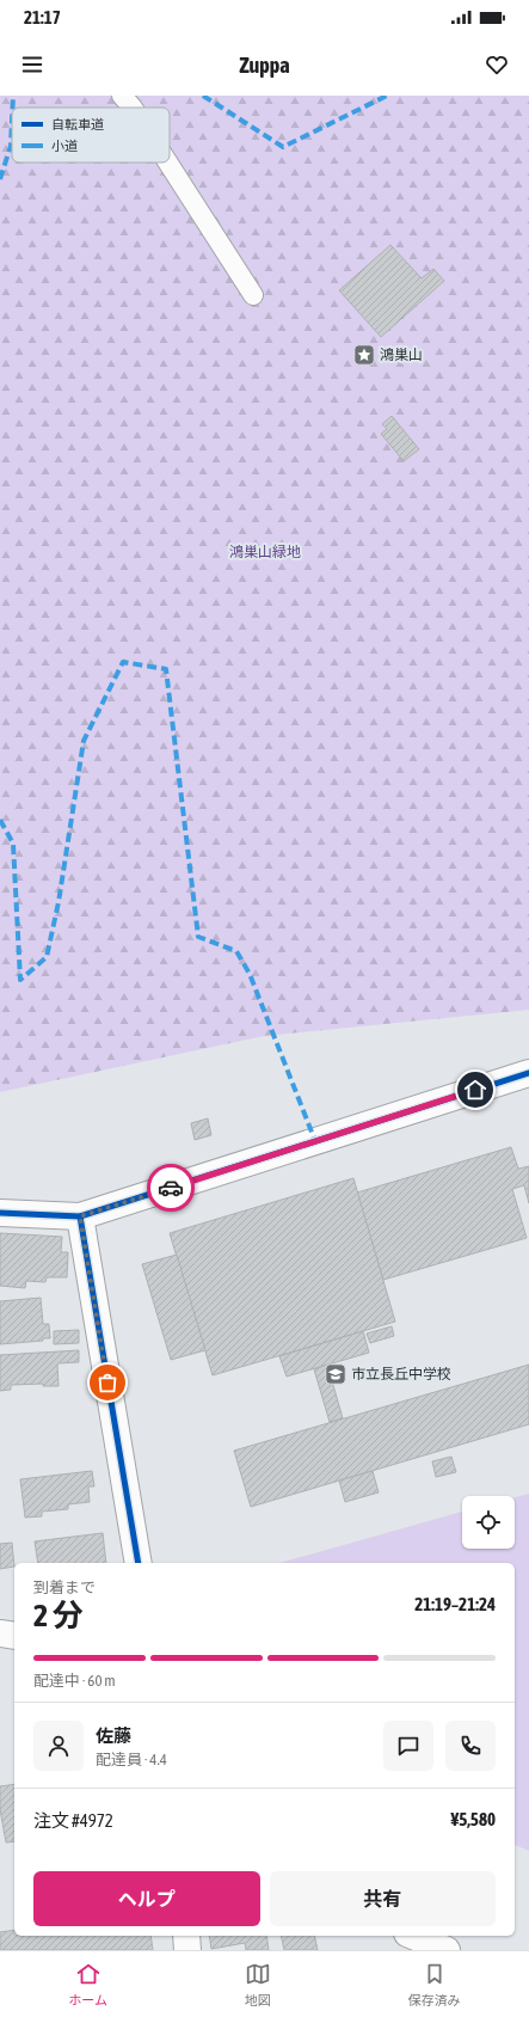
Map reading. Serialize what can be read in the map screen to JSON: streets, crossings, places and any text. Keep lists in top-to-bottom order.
{
  "parks": ["鴻巣山緑地"],
  "places": {
    "place": ["鴻巣山"],
    "school or university": ["市立長丘中学校"]
  },
  "legend": ["自転車道", "小道"],
  "page": {
    "status": "21:17",
    "header": "Zuppa",
    "heading": ["2 分", "到着まで", "21:19–21:24"],
    "panel": [
      "佐藤",
      "配達員 · 4.4",
      "注文 #4972",
      "¥5,580"
    ],
    "bar": "配達中 · 60 m",
    "buttons": ["ヘルプ", "共有"],
    "tabs": ["ホーム", "地図", "保存済み"]
  }
}
